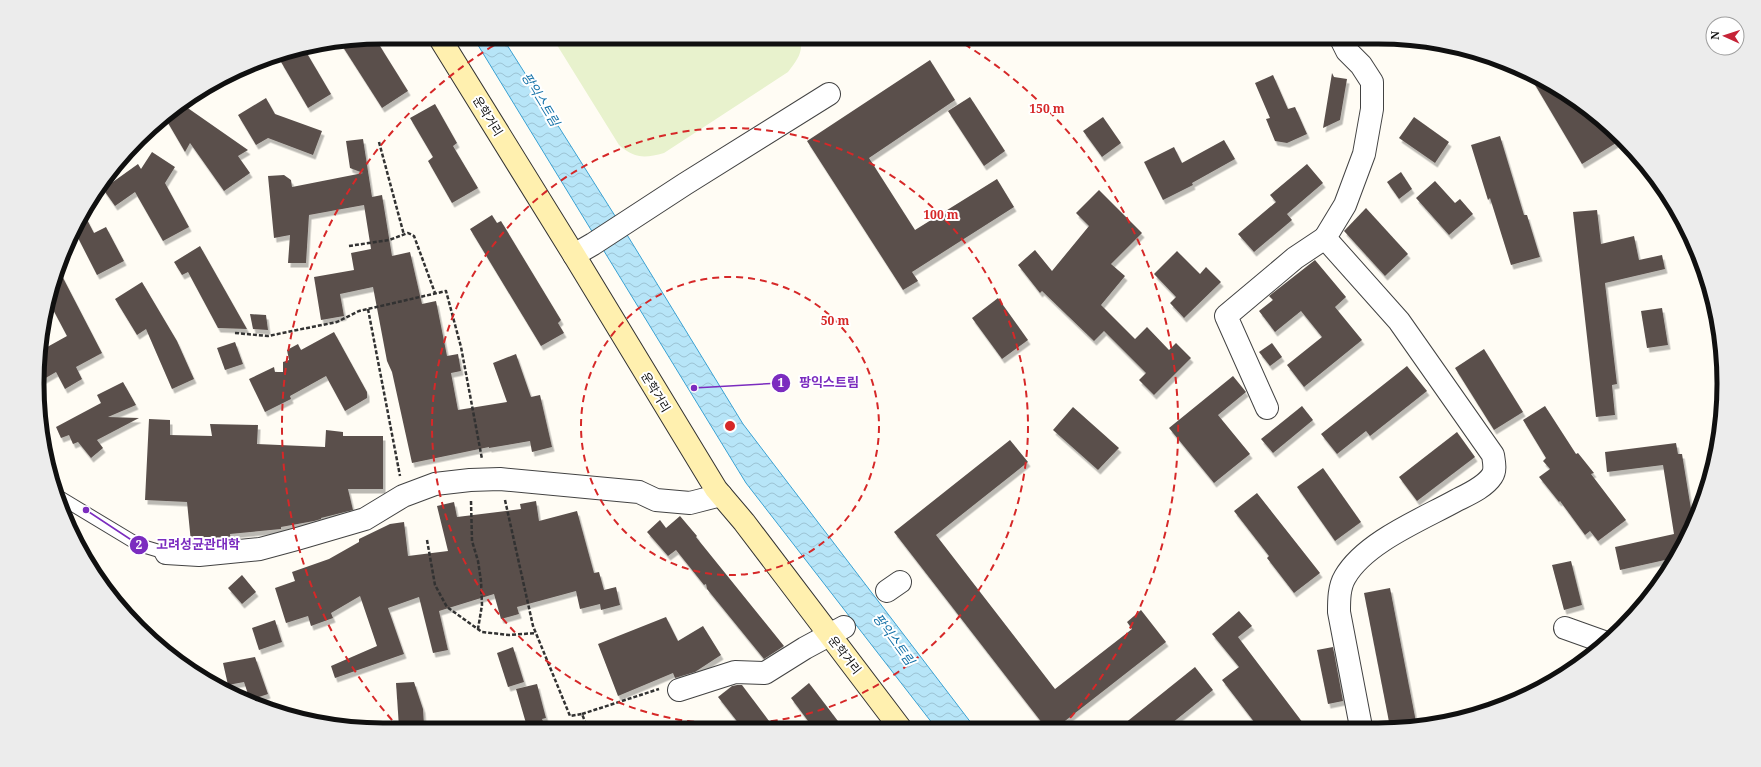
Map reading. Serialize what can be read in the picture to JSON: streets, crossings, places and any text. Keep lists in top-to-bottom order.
{
  "streets": {
    "main road": ["운학거리"]
  },
  "water": ["팡익스트림"],
  "places": ["팡익스트림", "고려성균관대학"],
  "north": "left",
  "rings": ["150 m", "100 m", "50 m"]
}
